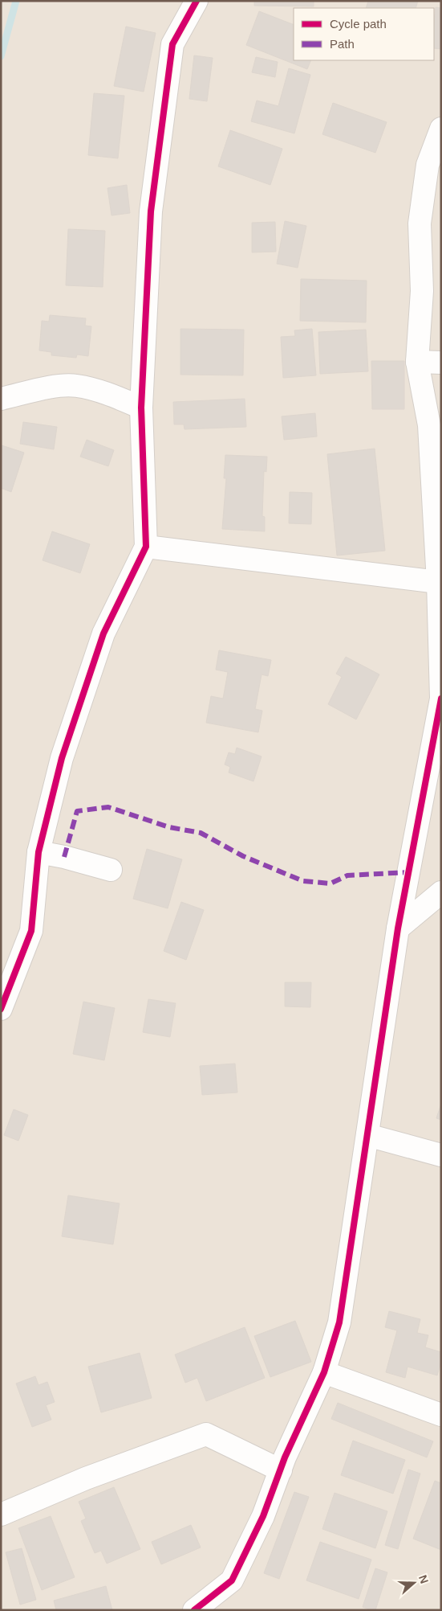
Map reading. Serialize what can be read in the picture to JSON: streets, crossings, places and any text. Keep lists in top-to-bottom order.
{
  "legend": ["Cycle path", "Path"],
  "north": "right"
}
